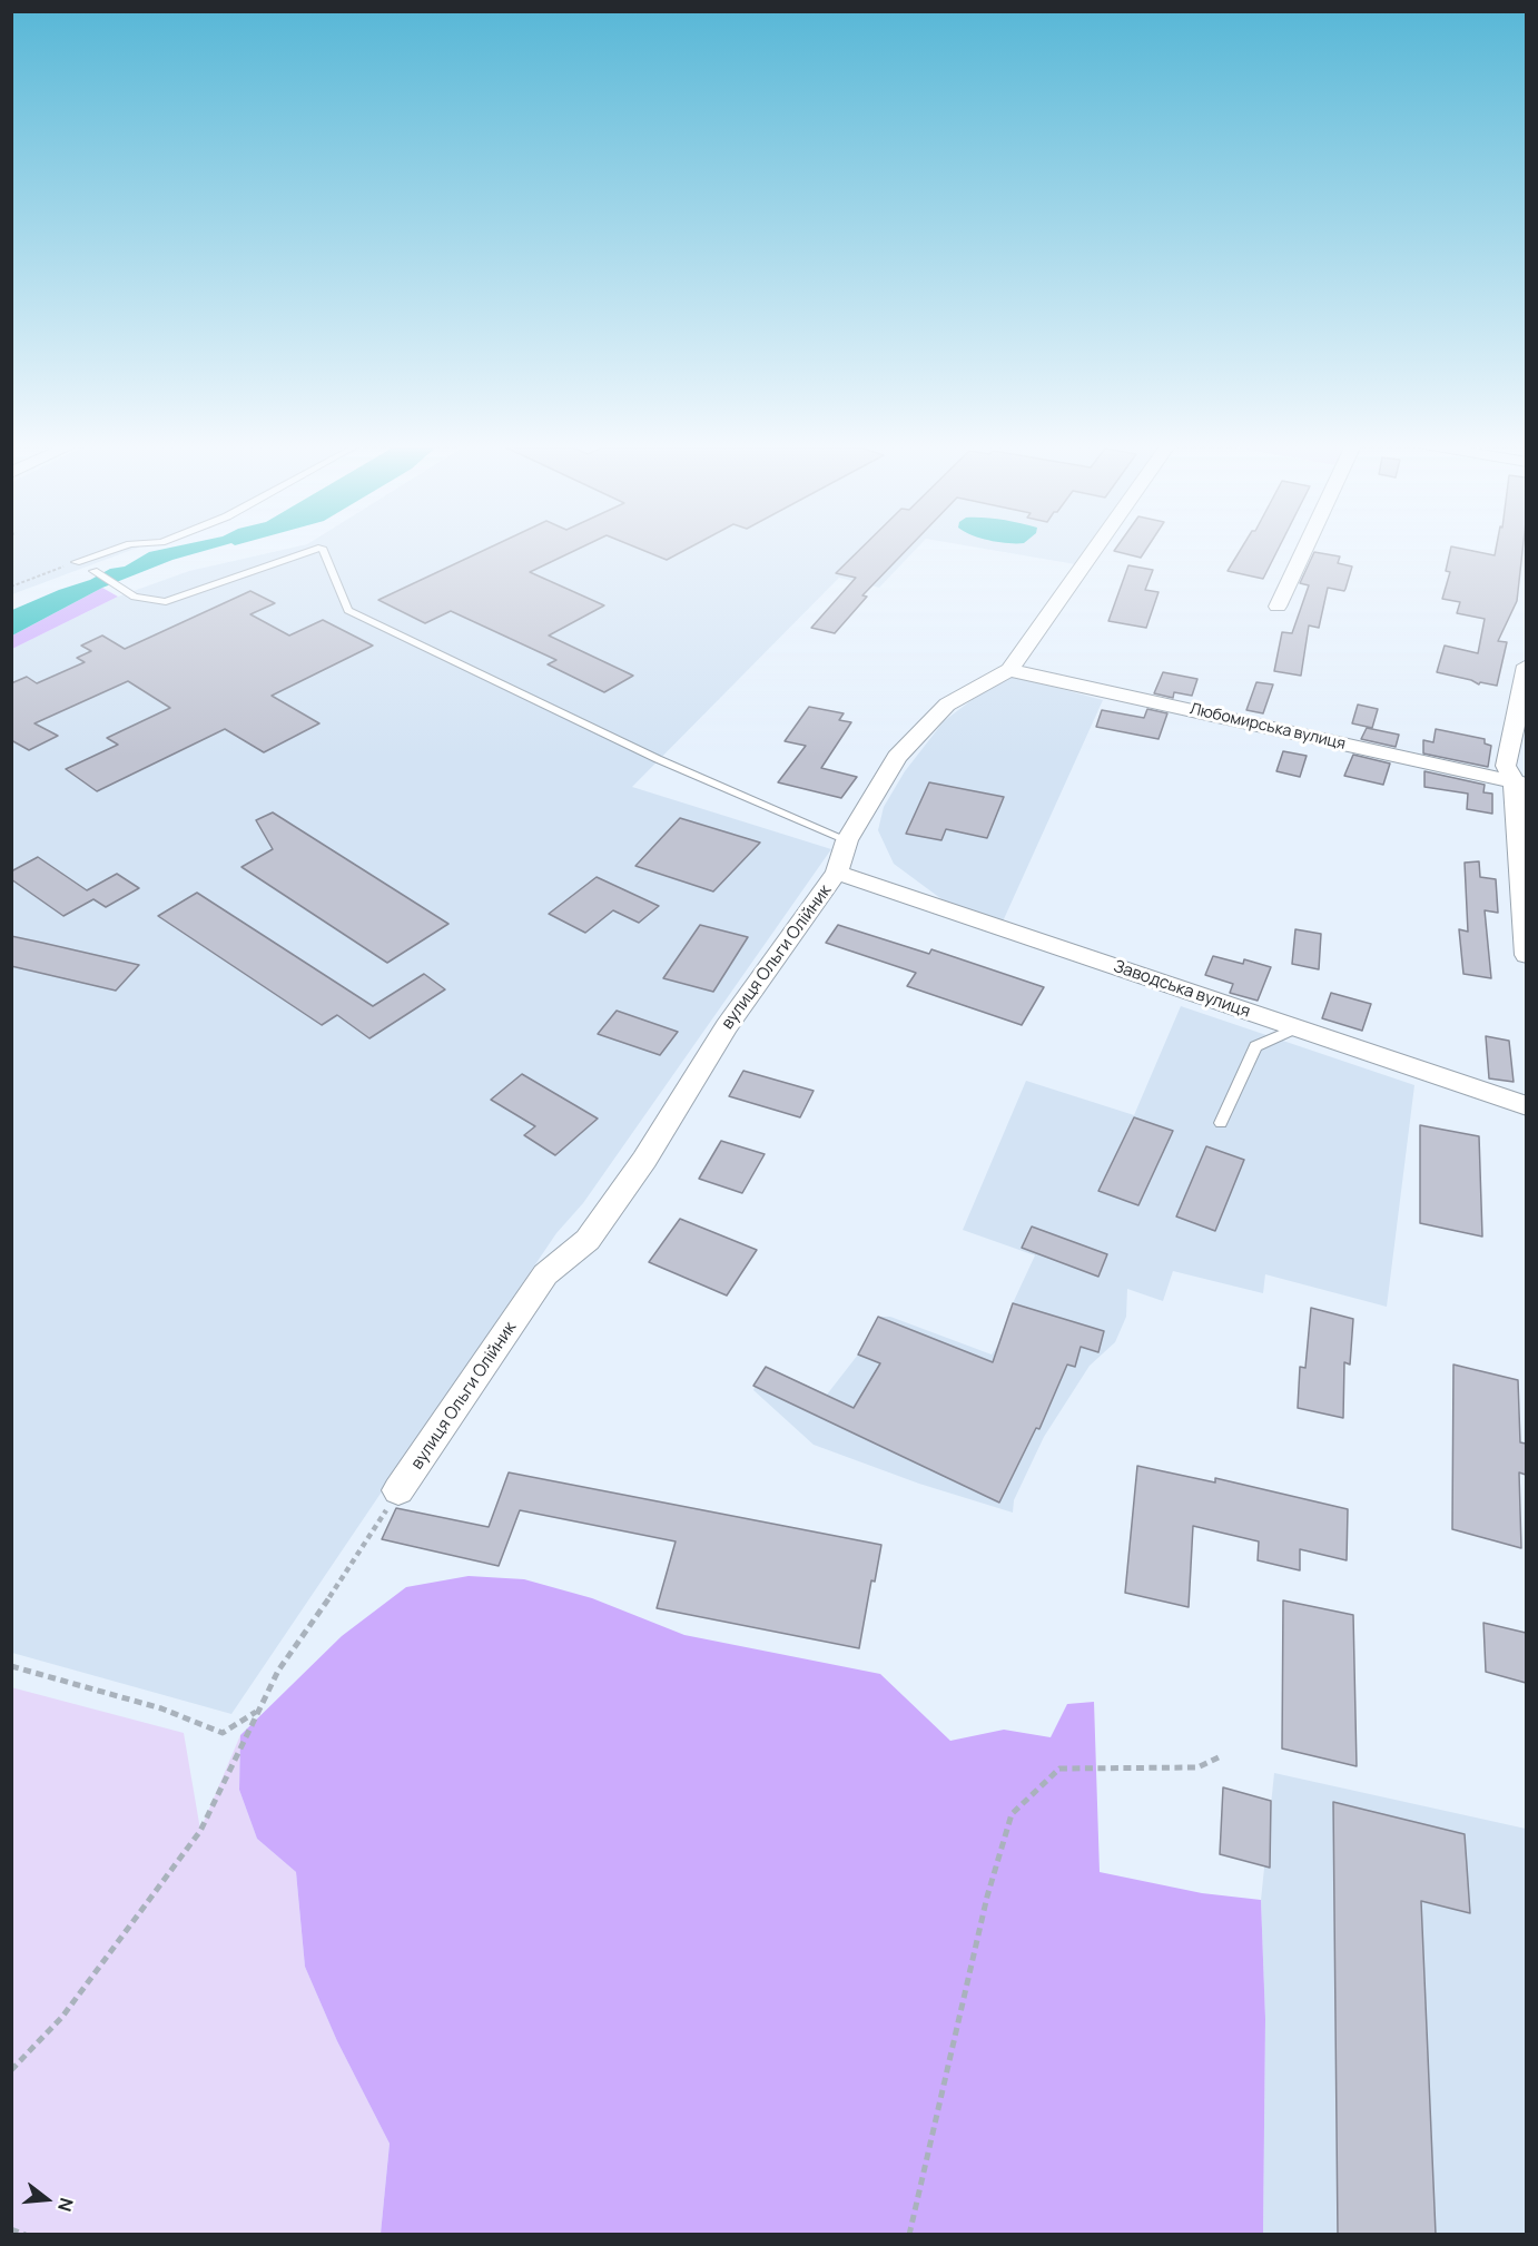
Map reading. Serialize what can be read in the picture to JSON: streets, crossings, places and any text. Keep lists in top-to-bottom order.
{
  "streets": {
    "street": ["Любомирська вулиця", "вулиця Ольги Олійник", "Заводська вулиця"]
  },
  "crossings": [
    ["Любомирська вулиця", "вулиця Ольги Олійник"],
    ["вулиця Ольги Олійник", "Заводська вулиця"]
  ],
  "north": "right"
}
